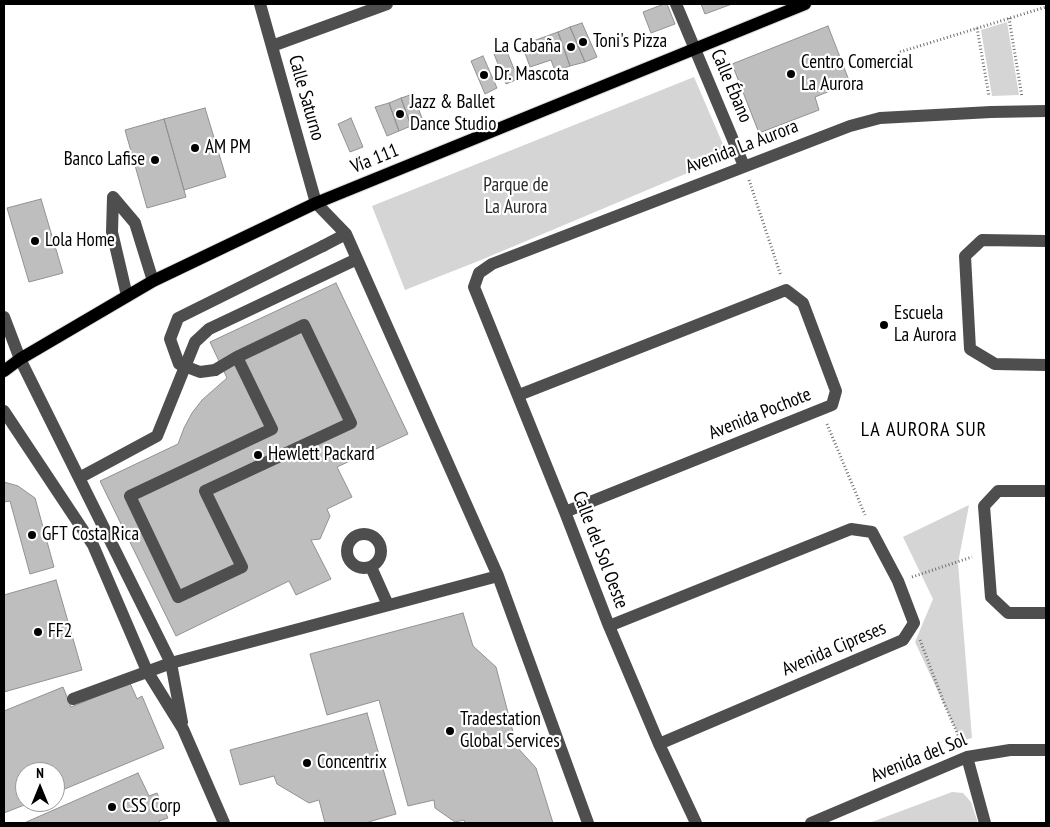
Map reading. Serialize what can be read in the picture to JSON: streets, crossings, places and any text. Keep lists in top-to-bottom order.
{
  "streets": {
    "main road": ["Vía 111"],
    "street": [
      "Calle Ébano",
      "Calle Saturno",
      "Avenida La Aurora",
      "Avenida Pochote",
      "Calle del Sol Oeste",
      "Avenida Cipreses",
      "Avenida del Sol"
    ]
  },
  "crossings": [
    ["Calle Ébano", "Avenida La Aurora"],
    ["Calle Ébano", "Vía 111"],
    ["Calle Saturno", "Vía 111"],
    ["Avenida La Aurora", "Calle del Sol Oeste"],
    ["Avenida Pochote", "Calle del Sol Oeste"],
    ["Calle del Sol Oeste", "Avenida Cipreses"]
  ],
  "districts": ["LA AURORA SUR"],
  "parks": ["Parque de La Aurora"],
  "places": [
    "Toni's Pizza",
    "La Cabaña",
    "Centro Comercial La Aurora",
    "Dr. Mascota",
    "Jazz & Ballet Dance Studio",
    "AM PM",
    "Banco Lafise",
    "Lola Home",
    "Escuela La Aurora",
    "Hewlett Packard",
    "GFT Costa Rica",
    "FF2",
    "Tradestation Global Services",
    "Concentrix",
    "CSS Corp"
  ],
  "north": "top"
}
